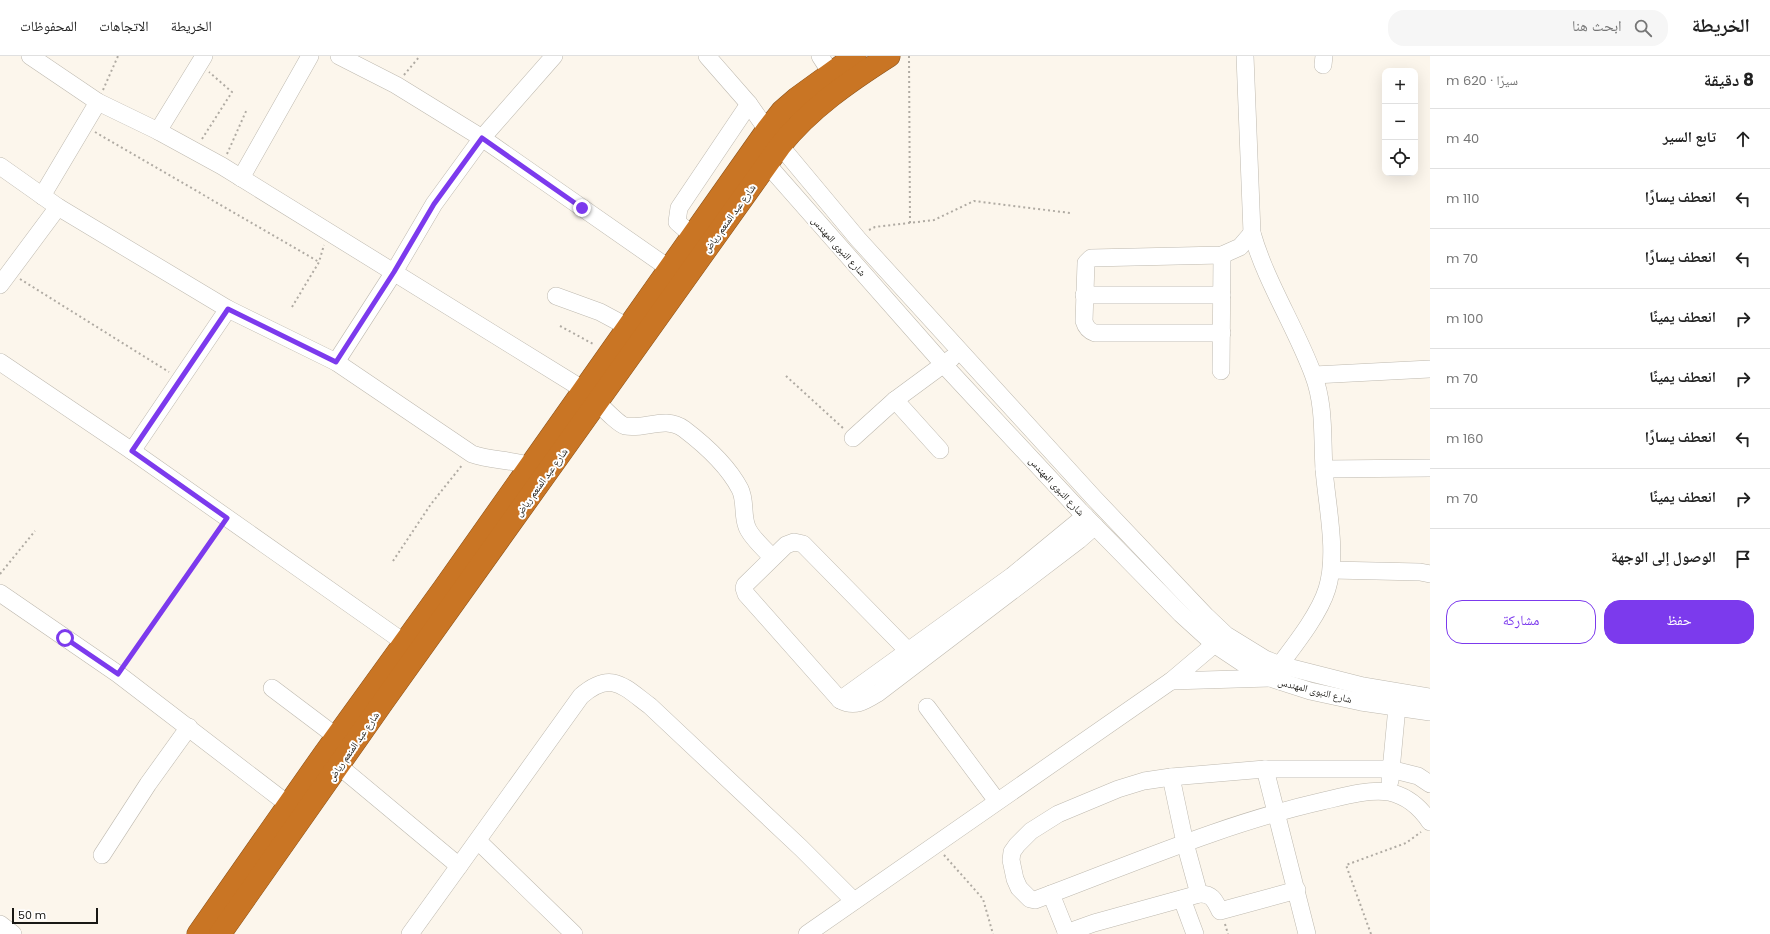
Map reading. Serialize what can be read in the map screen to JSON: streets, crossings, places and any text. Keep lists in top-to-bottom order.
{
  "streets": {
    "highway": ["شارع عبد المنعم رياض"],
    "street": ["شارع النبوى المهندس"]
  },
  "crossings": [
    ["شارع عبد المنعم رياض", "شارع النبوى المهندس"]
  ],
  "scale_bar": "50 m",
  "page": {
    "header": "الخريطة",
    "search": "ابحث هنا",
    "nav": ["الخريطة", "الاتجاهات", "المحفوظات"],
    "heading": ["8 دقيقة", "سيرًا · 620 m"],
    "map_buttons": ["+", "−"],
    "list": [
      ["تابع السير", "40 m"],
      ["انعطف يسارًا", "110 m"],
      ["انعطف يسارًا", "70 m"],
      ["انعطف يمينًا", "100 m"],
      ["انعطف يمينًا", "70 m"],
      ["انعطف يسارًا", "160 m"],
      ["انعطف يمينًا", "70 m"],
      "الوصول إلى الوجهة"
    ],
    "buttons": ["حفظ", "مشاركة"],
    "scale": "50 m"
  }
}
